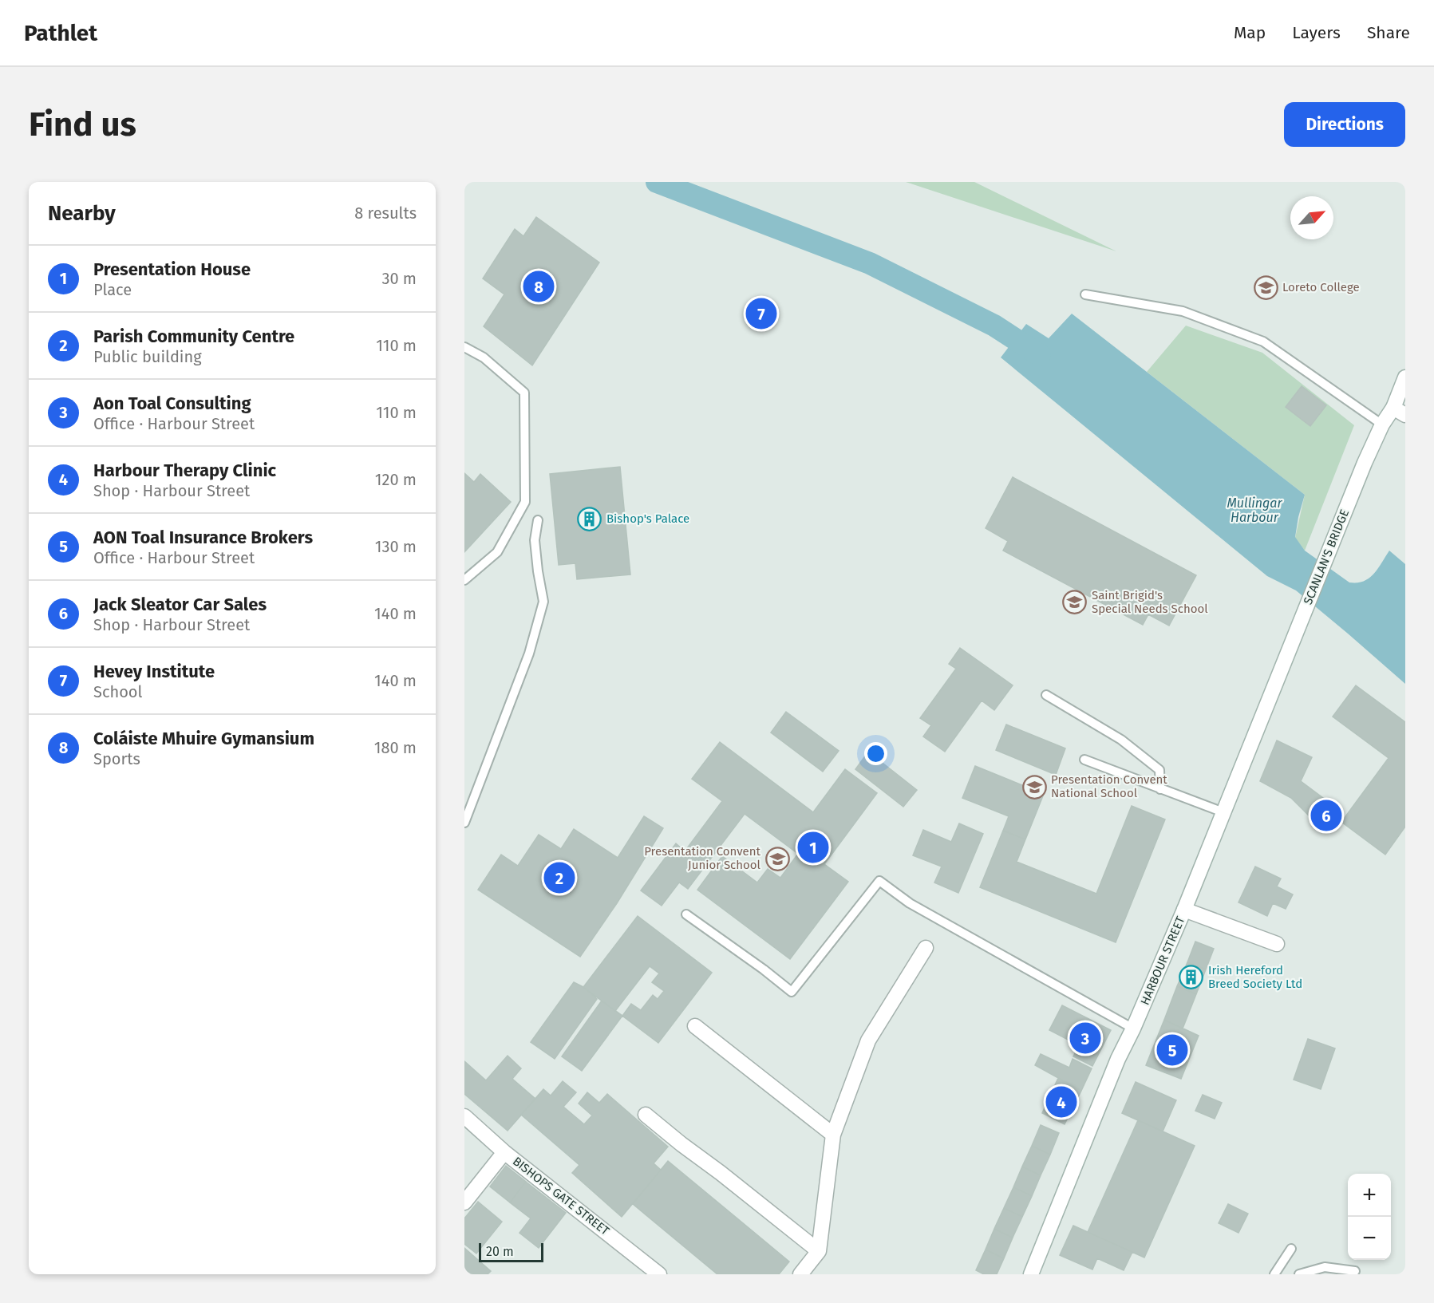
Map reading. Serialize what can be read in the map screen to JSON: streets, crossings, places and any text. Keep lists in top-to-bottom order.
{
  "streets": {
    "street": ["SCANLAN'S BRIDGE", "HARBOUR STREET", "BISHOPS GATE STREET"]
  },
  "crossings": [
    ["SCANLAN'S BRIDGE", "HARBOUR STREET"]
  ],
  "water": ["Mullingar Harbour"],
  "places": {
    "school or university": [
      "Loreto College",
      "Saint Brigid's Special Needs School",
      "Presentation Convent National School",
      "Presentation Convent Junior School"
    ],
    "building": ["Bishop's Palace", "Irish Hereford Breed Society Ltd"]
  },
  "scale_bar": "20 m",
  "north": "top right",
  "page": {
    "header": "Pathlet",
    "nav": ["Map", "Layers", "Share"],
    "buttons": "Directions",
    "title": "Find us",
    "heading": ["Nearby", "8 results"],
    "list": [
      {
        "mark": "1",
        "name": "Presentation House",
        "note": "Place",
        "value": "30 m"
      },
      {
        "mark": "2",
        "name": "Parish Community Centre",
        "note": "Public building",
        "value": "110 m"
      },
      {
        "mark": "3",
        "name": "Aon Toal Consulting",
        "note": "Office · Harbour Street",
        "value": "110 m"
      },
      {
        "mark": "4",
        "name": "Harbour Therapy Clinic",
        "note": "Shop · Harbour Street",
        "value": "120 m"
      },
      {
        "mark": "5",
        "name": "AON Toal Insurance Brokers",
        "note": "Office · Harbour Street",
        "value": "130 m"
      },
      {
        "mark": "6",
        "name": "Jack Sleator Car Sales",
        "note": "Shop · Harbour Street",
        "value": "140 m"
      },
      {
        "mark": "7",
        "name": "Hevey Institute",
        "note": "School",
        "value": "140 m"
      },
      {
        "mark": "8",
        "name": "Coláiste Mhuire Gymansium",
        "note": "Sports",
        "value": "180 m"
      }
    ],
    "pins": [
      "8",
      "7",
      "6",
      "1",
      "2",
      "3",
      "5",
      "4"
    ],
    "map_buttons": ["+", "−"],
    "scale": "20 m"
  }
}
